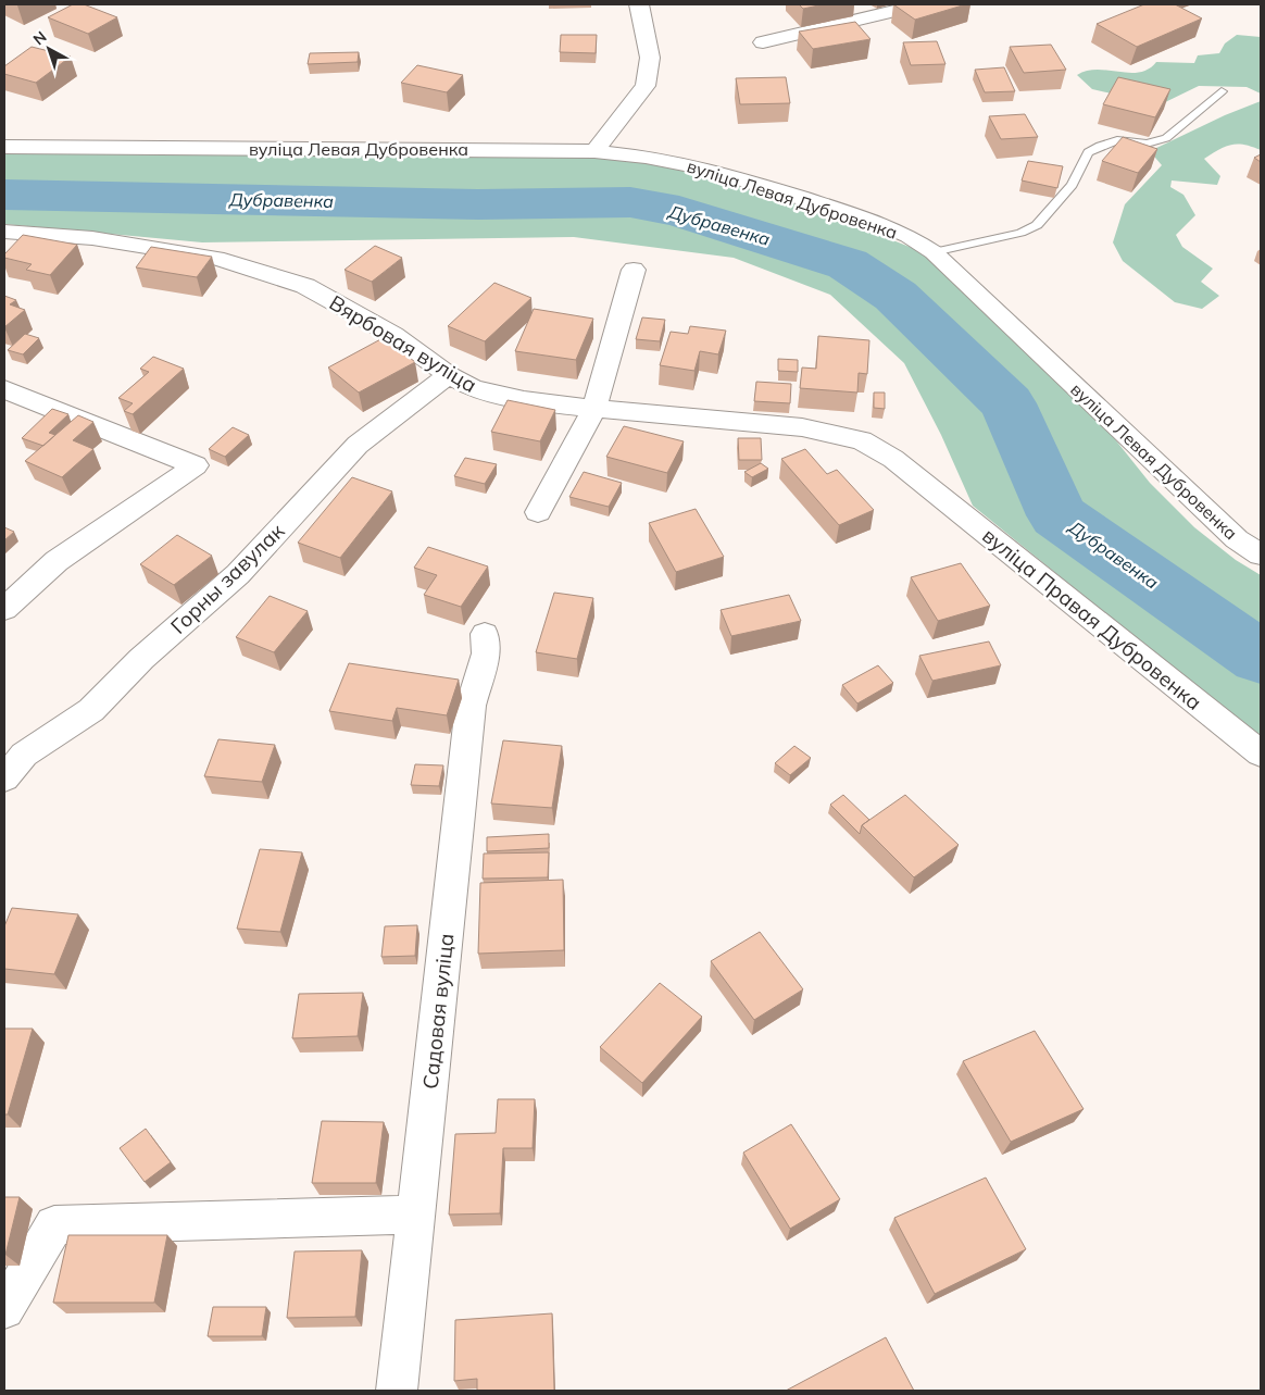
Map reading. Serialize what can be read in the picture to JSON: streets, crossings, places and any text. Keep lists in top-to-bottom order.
{
  "streets": {
    "street": [
      "вуліца Левая Дубровенка",
      "Вярбовая вуліца",
      "Горны завулак",
      "вуліца Правая Дубровенка",
      "Садовая вуліца"
    ]
  },
  "crossings": [
    ["Вярбовая вуліца", "Горны завулак"],
    ["Вярбовая вуліца", "вуліца Правая Дубровенка"]
  ],
  "water": ["Дубравенка"],
  "north": "top left"
}
